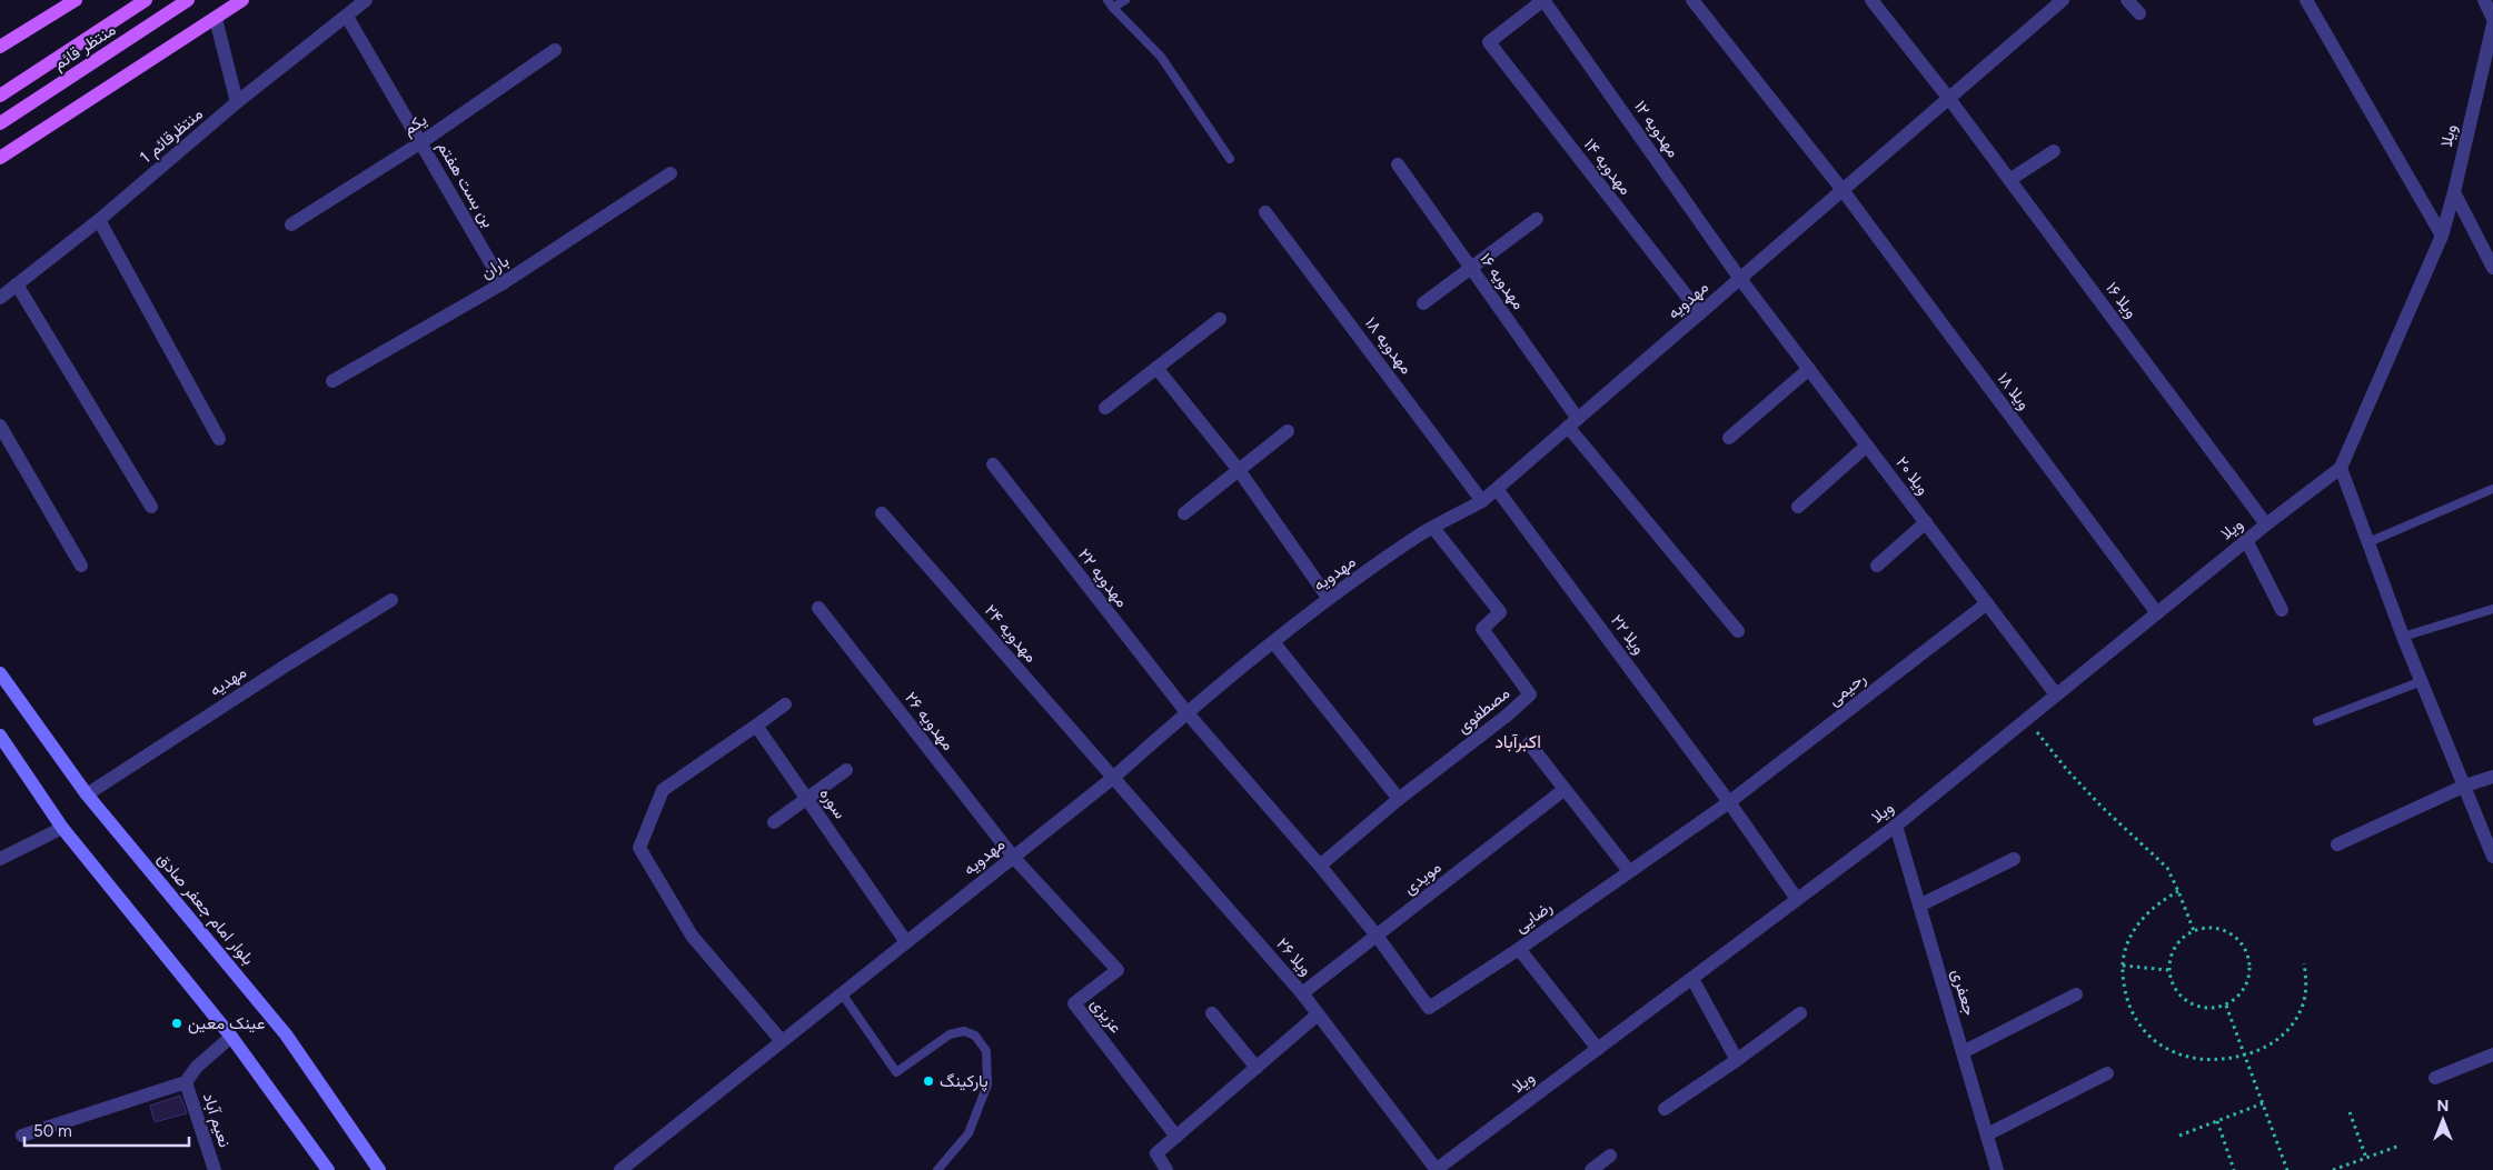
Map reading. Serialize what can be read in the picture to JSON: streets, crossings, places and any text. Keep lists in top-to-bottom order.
{
  "streets": {
    "main road": ["منتظر قائم", "بلوار امام جعفر صادق"],
    "street": [
      "یکم",
      "مهدویه ۱۲",
      "منتظرقائم 1",
      "ویلا",
      "مهدویه ۱۴",
      "بن بست هفتم",
      "باران",
      "مهدویه ۱۶",
      "مهدویه",
      "ویلا ۱۶",
      "مهدویه ۱۸",
      "ویلا ۱۸",
      "ویلا ۲۰",
      "مهدویه ۲۲",
      "مهدویه ۲۴",
      "ویلا ۲۲",
      "مهديه",
      "رحیمی",
      "مصطفوی",
      "مهدویه ۲۶",
      "سوره",
      "مویدی",
      "رضایی",
      "ویلا ۲۶",
      "جعفری",
      "عزیزی",
      "نعیم آباد"
    ]
  },
  "crossings": [
    ["یکم", "بن بست هفتم"],
    ["مهدویه ۱۲", "مهدویه ۱۴"],
    ["مهدویه ۱۲", "مهدویه"],
    ["مهدویه ۱۲", "ویلا ۲۰"],
    ["منتظرقائم 1", "بن بست هفتم"],
    ["ویلا", "ویلا ۱۶"],
    ["ویلا", "ویلا ۱۸"],
    ["ویلا", "ویلا ۲۰"],
    ["ویلا", "ویلا ۲۲"],
    ["ویلا", "ویلا ۲۶"],
    ["ویلا", "جعفری"],
    ["مهدویه ۱۴", "مهدویه"],
    ["بن بست هفتم", "باران"],
    ["مهدویه ۱۶", "مهدویه"],
    ["مهدویه", "ویلا ۱۶"],
    ["مهدویه", "مهدویه ۱۸"],
    ["مهدویه", "ویلا ۱۸"],
    ["مهدویه", "ویلا ۲۰"],
    ["مهدویه", "مهدویه ۲۲"],
    ["مهدویه", "مهدویه ۲۴"],
    ["مهدویه", "ویلا ۲۲"],
    ["مهدویه", "مصطفوی"],
    ["مهدویه", "مهدویه ۲۶"],
    ["مهدویه", "سوره"],
    ["مهدویه", "ویلا ۲۶"],
    ["مهدویه", "عزیزی"],
    ["ویلا ۲۰", "رحیمی"],
    ["مهدویه ۲۴", "ویلا ۲۶"],
    ["ویلا ۲۲", "رحیمی"],
    ["ویلا ۲۲", "رضایی"],
    ["مهديه", "بلوار امام جعفر صادق"],
    ["رحیمی", "رضایی"],
    ["مهدویه ۲۶", "عزیزی"],
    ["مویدی", "رضایی"],
    ["مویدی", "ویلا ۲۶"]
  ],
  "districts": ["اکبرآباد"],
  "places": ["عینک معین", "پارکینگ"],
  "scale_bar": "50 m",
  "north": "top"
}
